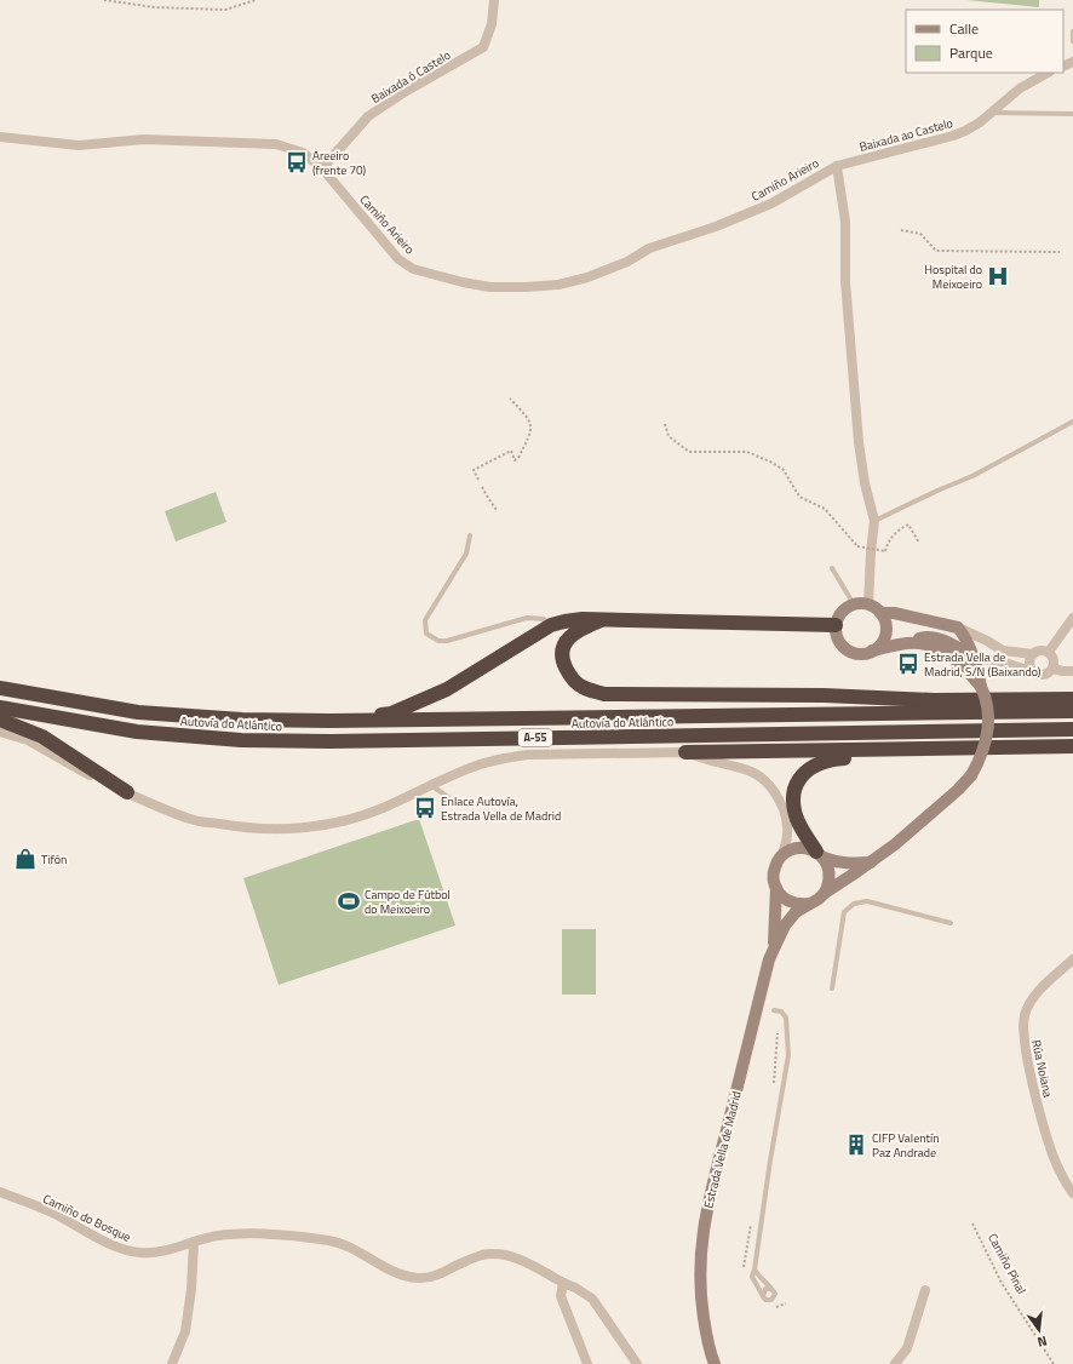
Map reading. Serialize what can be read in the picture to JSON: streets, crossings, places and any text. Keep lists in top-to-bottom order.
{
  "streets": {
    "highway": ["Autovía do Atlántico", "A-55"],
    "main road": ["Estrada Vella de Madrid"],
    "street": [
      "Baixada ó Castelo",
      "Baixada ao Castelo",
      "Camiño Arieiro",
      "Rúa Noiana",
      "Camiño do Bosque"
    ],
    "path": ["Camiño Pinal"]
  },
  "crossings": [
    ["Baixada ó Castelo", "Camiño Arieiro"],
    ["Baixada ao Castelo", "Camiño Arieiro"]
  ],
  "places": {
    "bus stop": ["Areeiro (frente 70)", "Estrada Vella de Madrid, S/N (Baixando)", "Enlace Autovía, Estrada Vella de Madrid"],
    "hospital": ["Hospital do Meixoeiro"],
    "shop": ["Tifón"],
    "sports": ["Campo de Fútbol do Meixoeiro"],
    "building": ["CIFP Valentín Paz Andrade"]
  },
  "legend": ["Calle", "Parque"],
  "north": "bottom"
}
